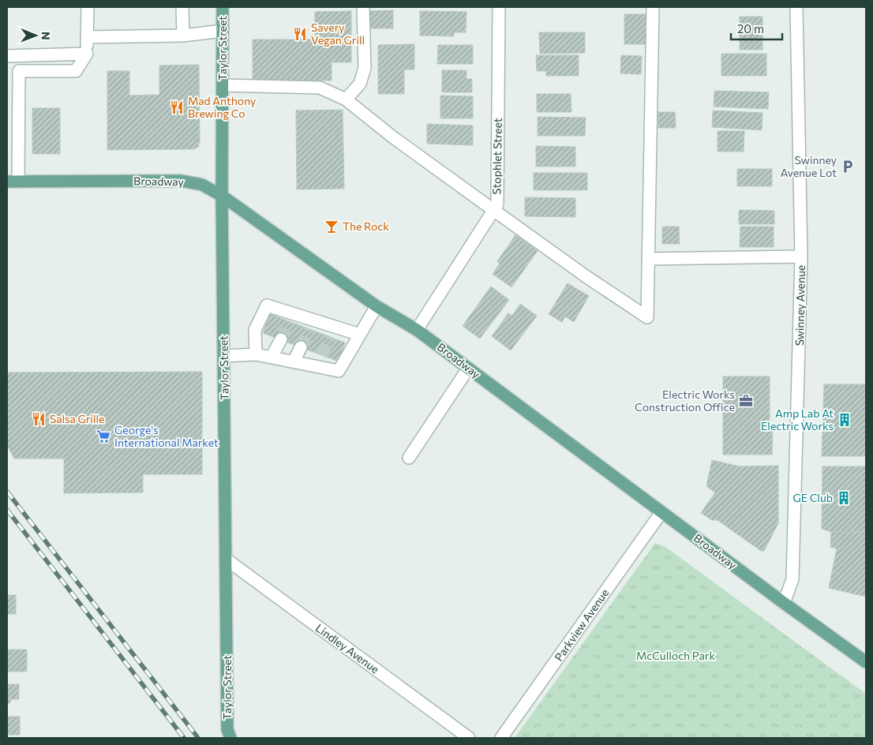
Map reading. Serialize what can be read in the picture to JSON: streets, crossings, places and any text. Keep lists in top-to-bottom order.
{
  "streets": {
    "main road": ["Taylor Street", "Broadway"],
    "street": [
      "Stophlet Street",
      "Swinney Avenue",
      "Parkview Avenue",
      "Lindley Avenue"
    ]
  },
  "crossings": [
    ["Taylor Street", "Broadway"],
    ["Taylor Street", "Lindley Avenue"],
    ["Stophlet Street", "Broadway"],
    ["Broadway", "Swinney Avenue"],
    ["Broadway", "Parkview Avenue"]
  ],
  "parks": ["McCulloch Park"],
  "places": {
    "restaurant": ["Savery Vegan Grill", "Mad Anthony Brewing Co", "Salsa Grille"],
    "parking": ["Swinney Avenue Lot"],
    "bar": ["The Rock"],
    "office": ["Electric Works Construction Office"],
    "building": ["Amp Lab At Electric Works", "GE Club"],
    "supermarket": ["George's International Market"]
  },
  "scale_bar": "20 m",
  "north": "right"
}
